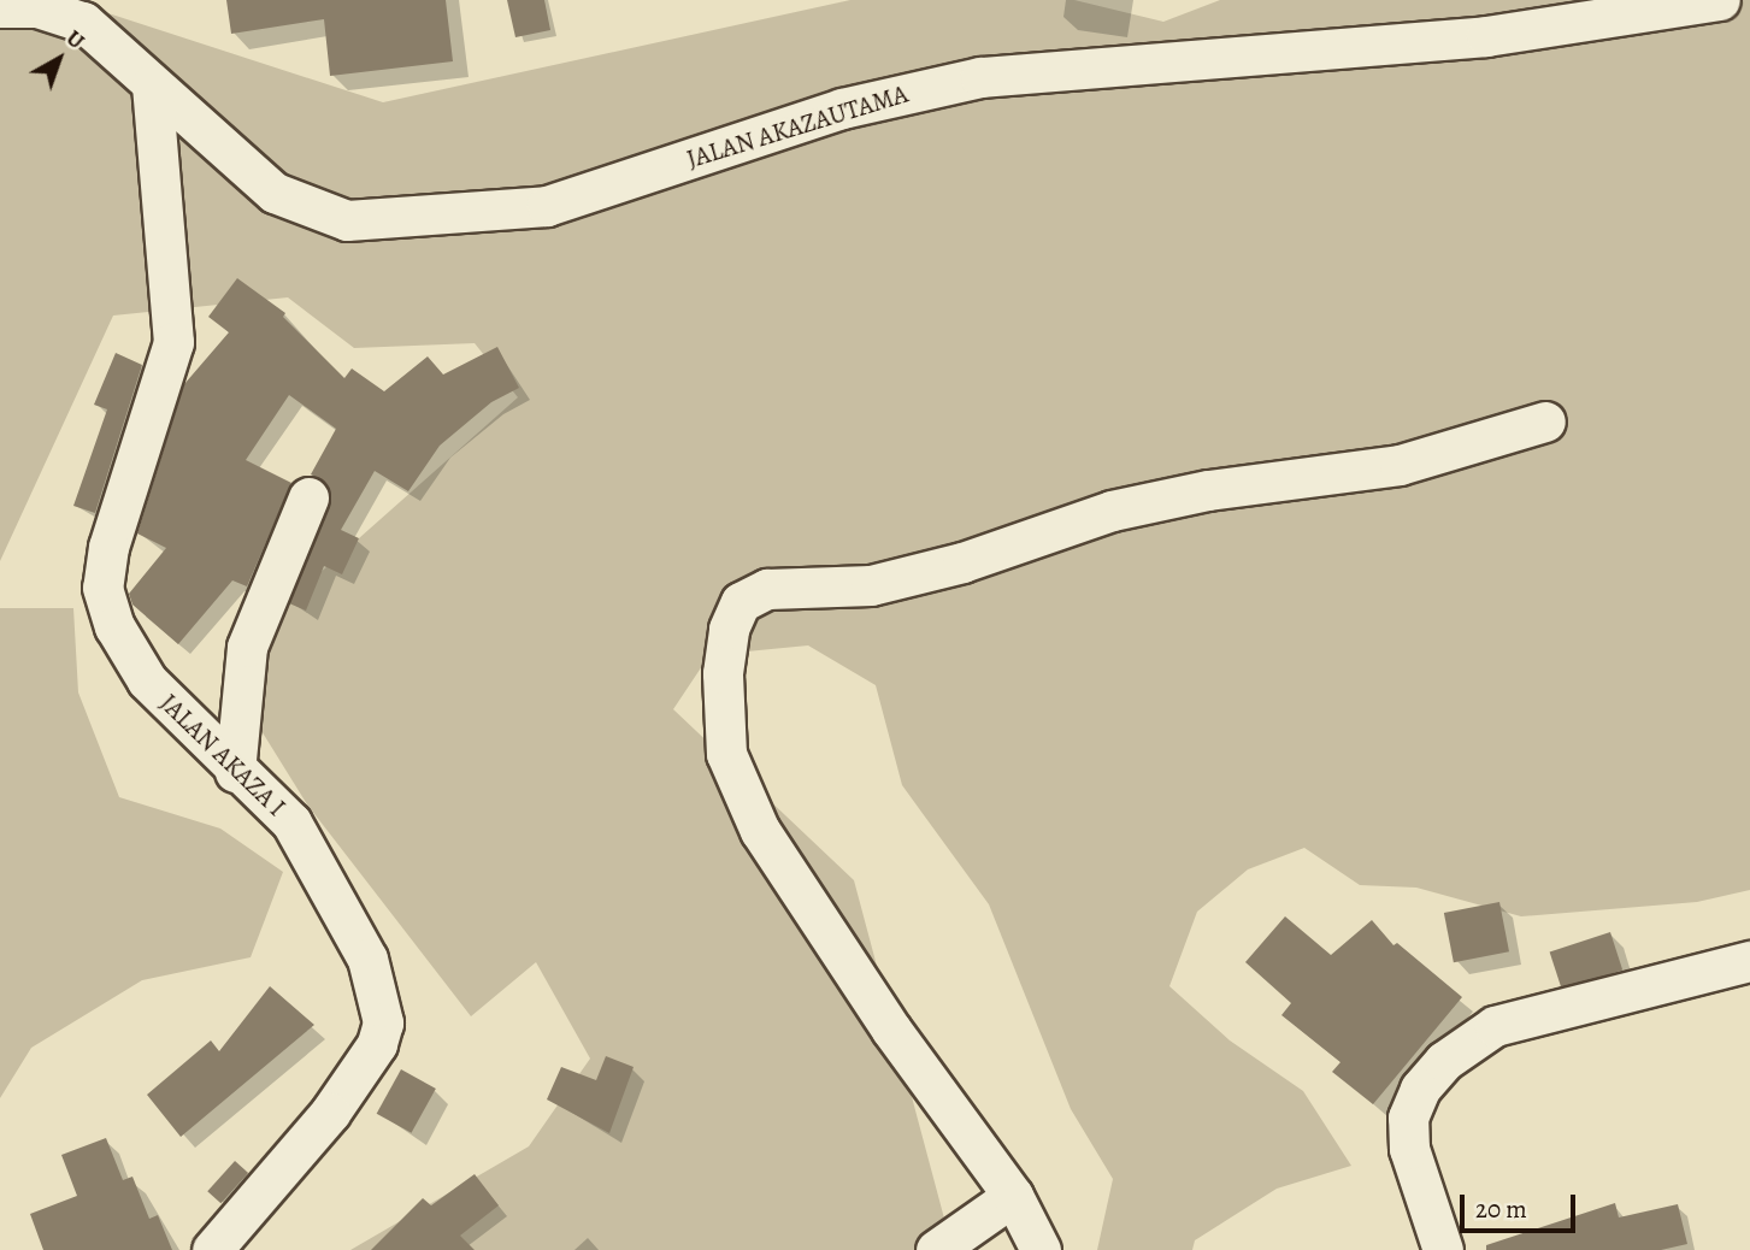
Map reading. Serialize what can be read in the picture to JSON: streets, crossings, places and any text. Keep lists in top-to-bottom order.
{
  "streets": {
    "street": ["JALAN AKAZAUTAMA", "JALAN AKAZA I"]
  },
  "crossings": [
    ["JALAN AKAZAUTAMA", "JALAN AKAZA I"]
  ],
  "scale_bar": "20 m",
  "north": "top right"
}
